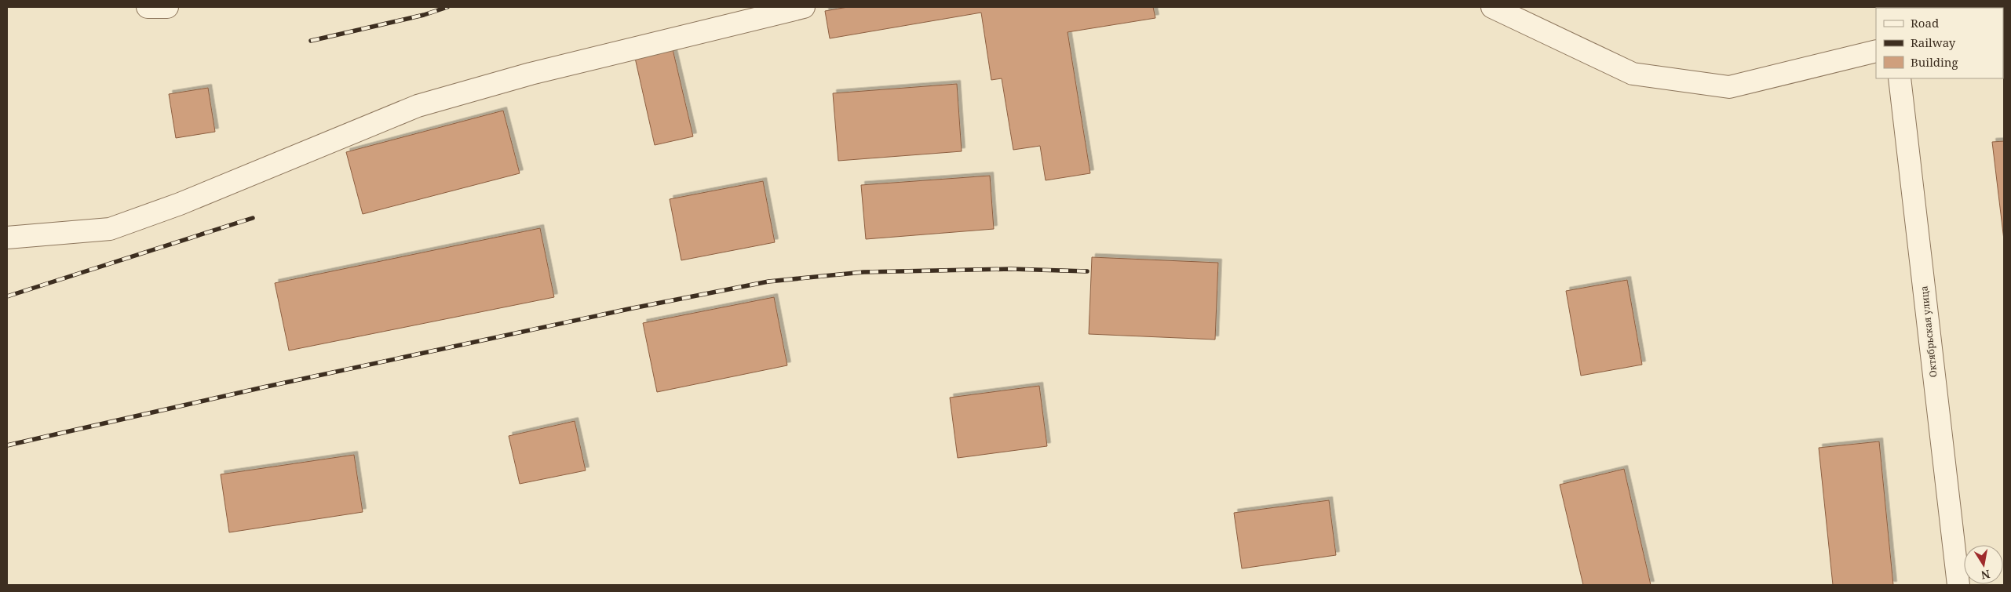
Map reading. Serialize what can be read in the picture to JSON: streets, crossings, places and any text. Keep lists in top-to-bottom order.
{
  "streets": {
    "street": ["Октябрьская улица"]
  },
  "legend": ["Road", "Railway", "Building"],
  "north": "bottom"
}
